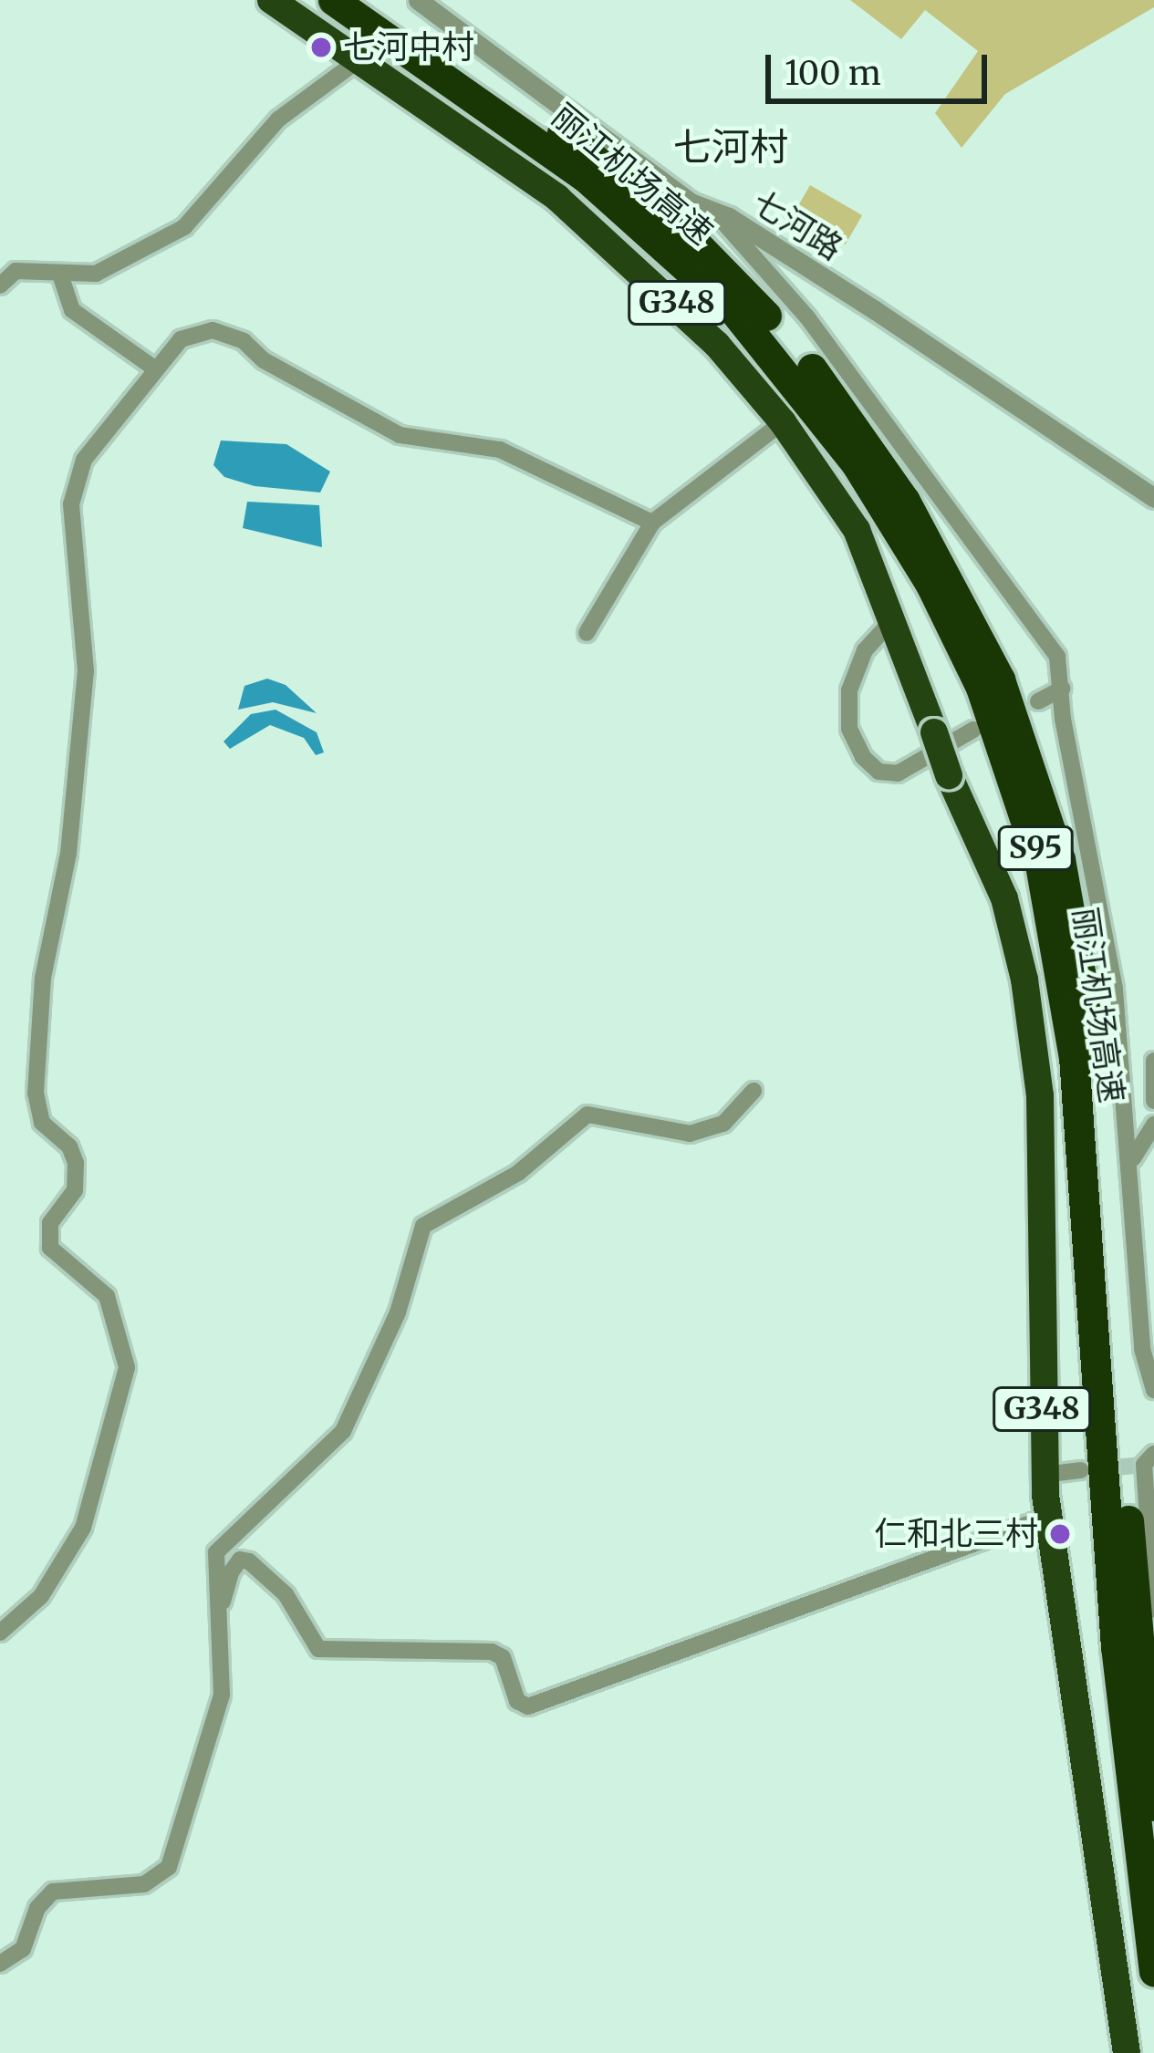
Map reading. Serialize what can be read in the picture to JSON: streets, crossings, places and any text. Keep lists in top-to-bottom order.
{
  "streets": {
    "highway": ["丽江机场高速", "G348", "S95"],
    "street": ["七河路"]
  },
  "districts": ["七河村"],
  "places": ["七河中村", "仁和北三村"],
  "scale_bar": "100 m"
}
